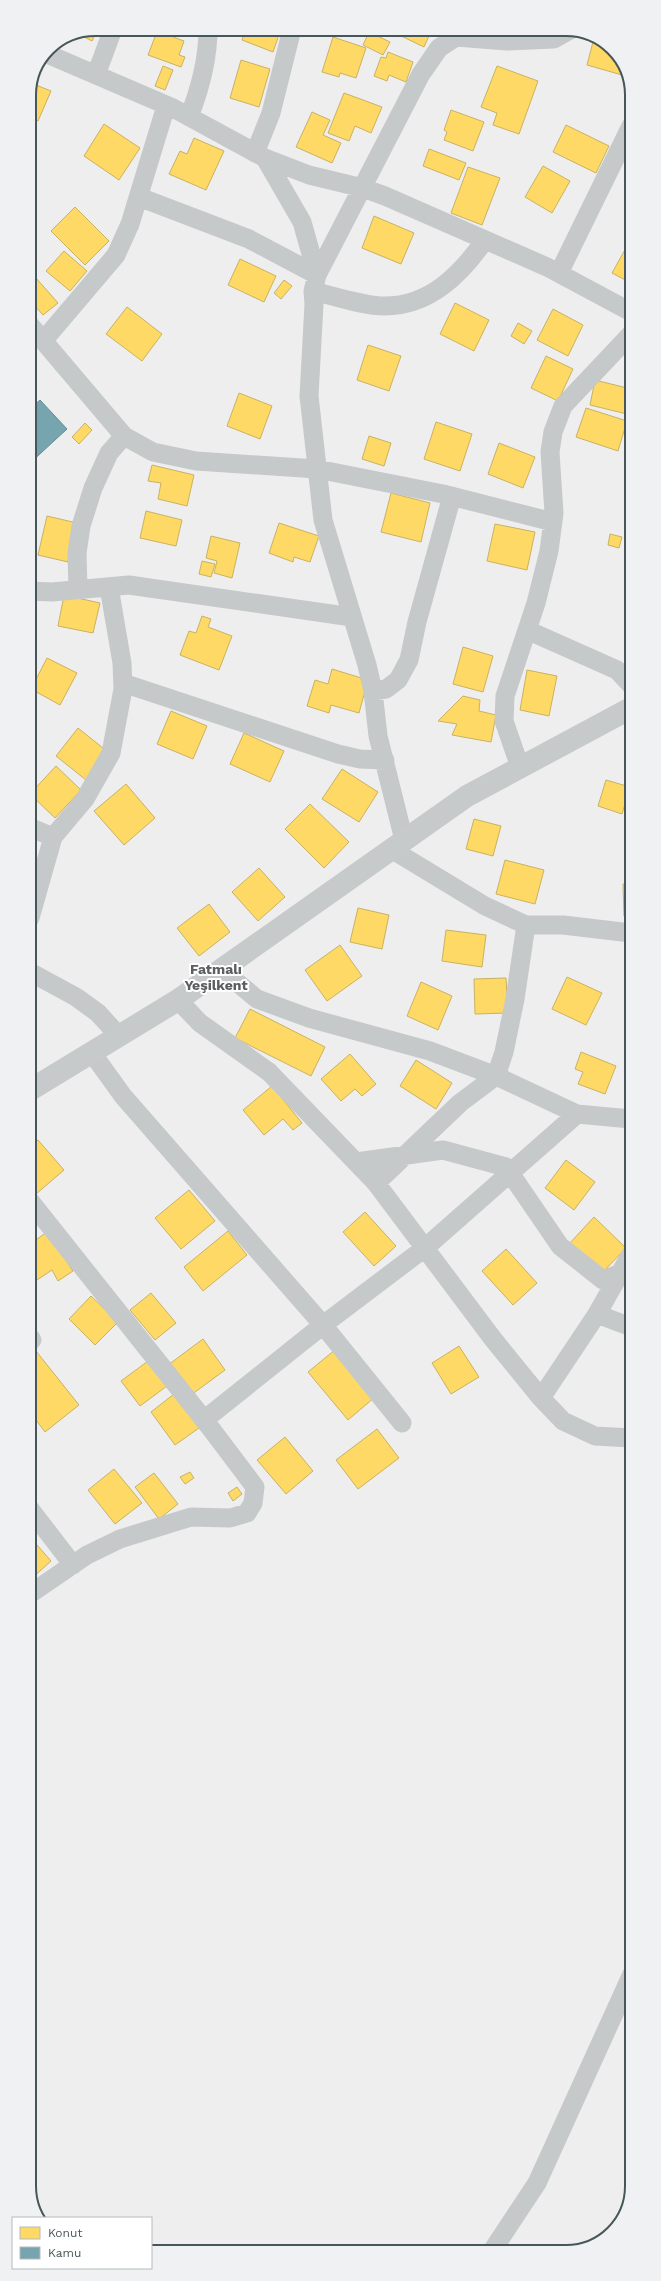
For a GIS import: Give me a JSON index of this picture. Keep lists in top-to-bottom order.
{
  "districts": ["Fatmalı Yeşilkent"],
  "legend": ["Konut", "Kamu"]
}
